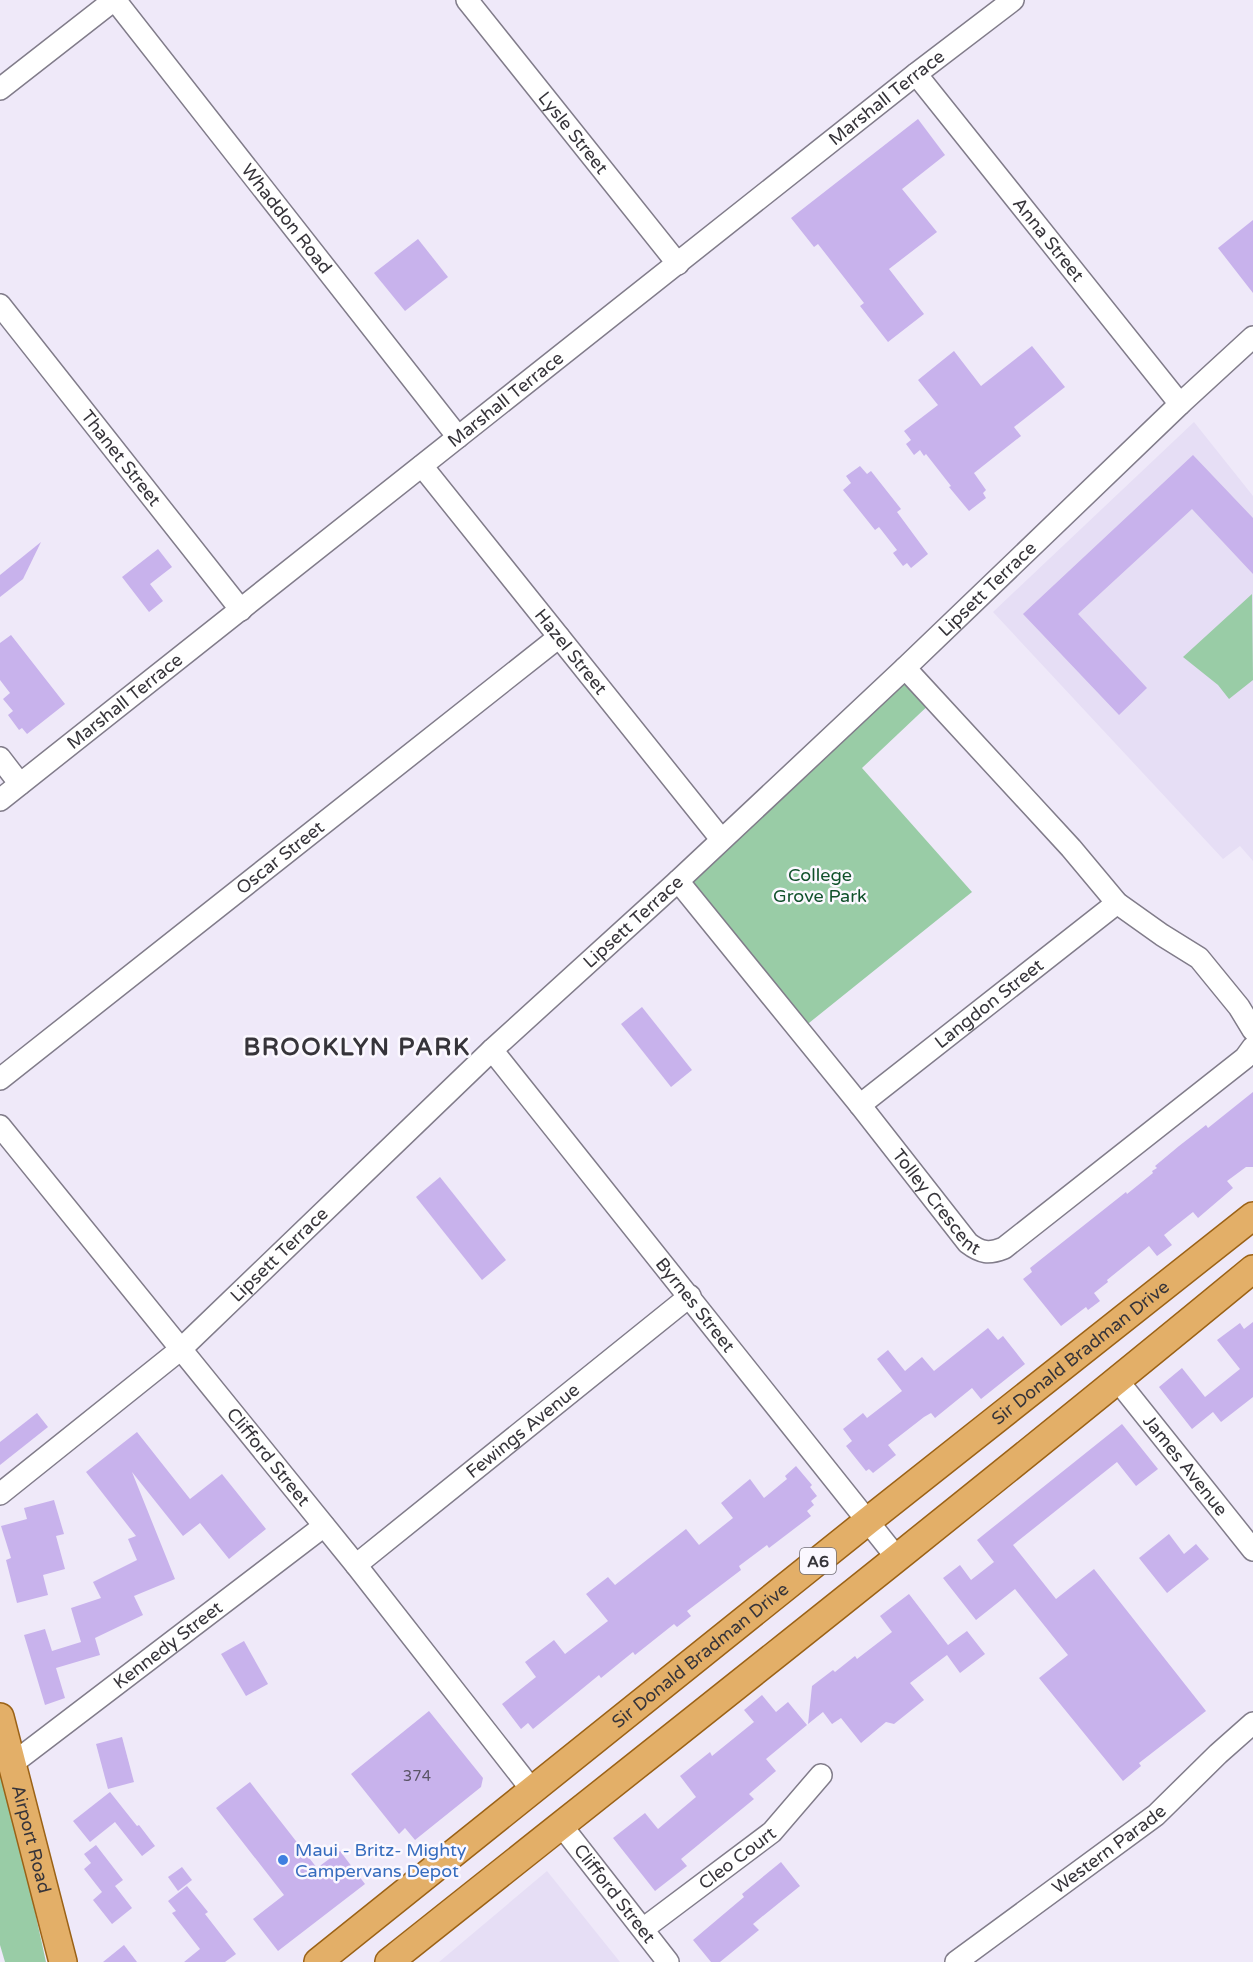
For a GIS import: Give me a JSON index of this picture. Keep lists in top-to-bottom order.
{
  "streets": {
    "main road": ["Sir Donald Bradman Drive", "A6", "Airport Road"],
    "street": [
      "Marshall Terrace",
      "Lysle Street",
      "Whaddon Road",
      "Anna Street",
      "Thanet Street",
      "Lipsett Terrace",
      "Hazel Street",
      "Oscar Street",
      "Langdon Street",
      "Tolley Crescent",
      "Byrnes Street",
      "Fewings Avenue",
      "Clifford Street",
      "James Avenue",
      "Kennedy Street",
      "Western Parade",
      "Cleo Court"
    ]
  },
  "crossings": [
    ["Marshall Terrace", "Lysle Street"],
    ["Marshall Terrace", "Whaddon Road"],
    ["Marshall Terrace", "Anna Street"],
    ["Marshall Terrace", "Thanet Street"],
    ["Marshall Terrace", "Hazel Street"],
    ["Anna Street", "Lipsett Terrace"],
    ["Lipsett Terrace", "Hazel Street"],
    ["Lipsett Terrace", "Tolley Crescent"],
    ["Lipsett Terrace", "Byrnes Street"],
    ["Lipsett Terrace", "Clifford Street"],
    ["Hazel Street", "Oscar Street"],
    ["Langdon Street", "Tolley Crescent"],
    ["Byrnes Street", "Sir Donald Bradman Drive"],
    ["Byrnes Street", "Fewings Avenue"],
    ["Byrnes Street", "A6"],
    ["Sir Donald Bradman Drive", "Clifford Street"],
    ["Fewings Avenue", "Clifford Street"],
    ["Clifford Street", "A6"],
    ["Clifford Street", "Kennedy Street"],
    ["Clifford Street", "Cleo Court"],
    ["James Avenue", "A6"],
    ["Kennedy Street", "Airport Road"]
  ],
  "districts": ["BROOKLYN PARK"],
  "parks": ["College Grove Park"],
  "places": ["Maui - Britz- Mighty Campervans Depot"],
  "house_numbers": ["374"]
}
